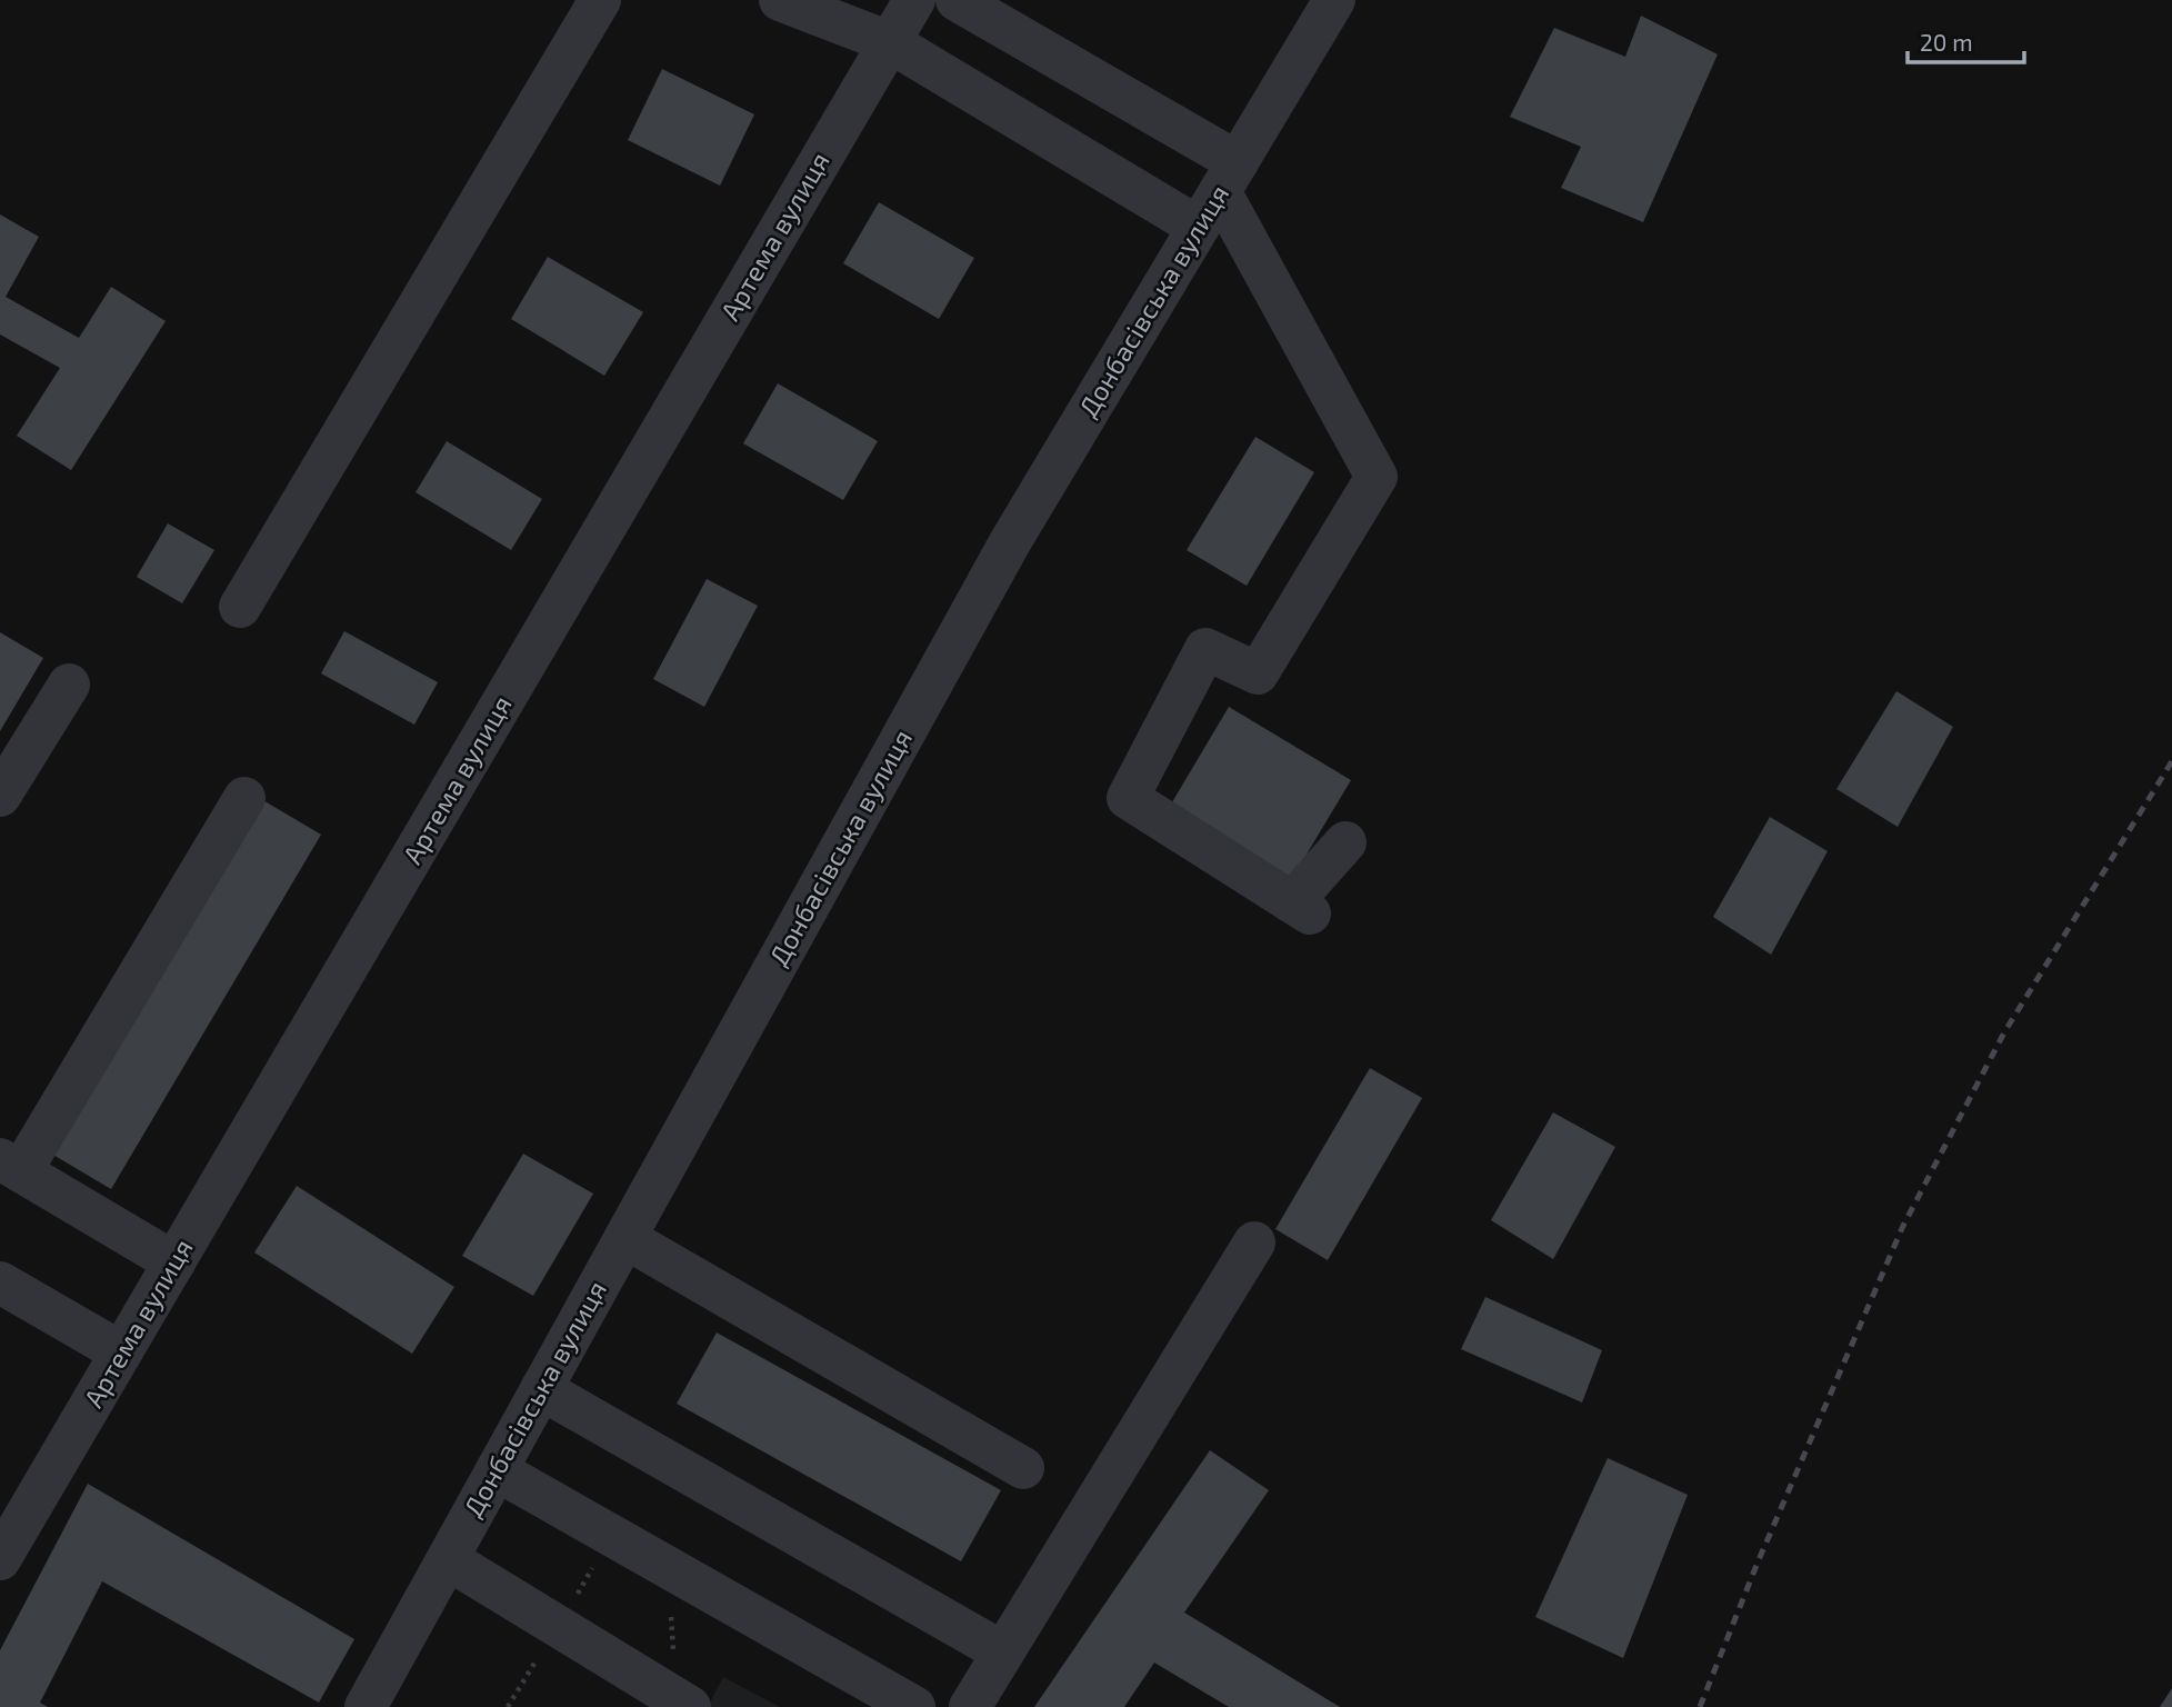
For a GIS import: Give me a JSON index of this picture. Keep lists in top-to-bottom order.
{
  "streets": {
    "street": ["Артема вулиця", "Донбасівська вулиця"]
  },
  "scale_bar": "20 m"
}
